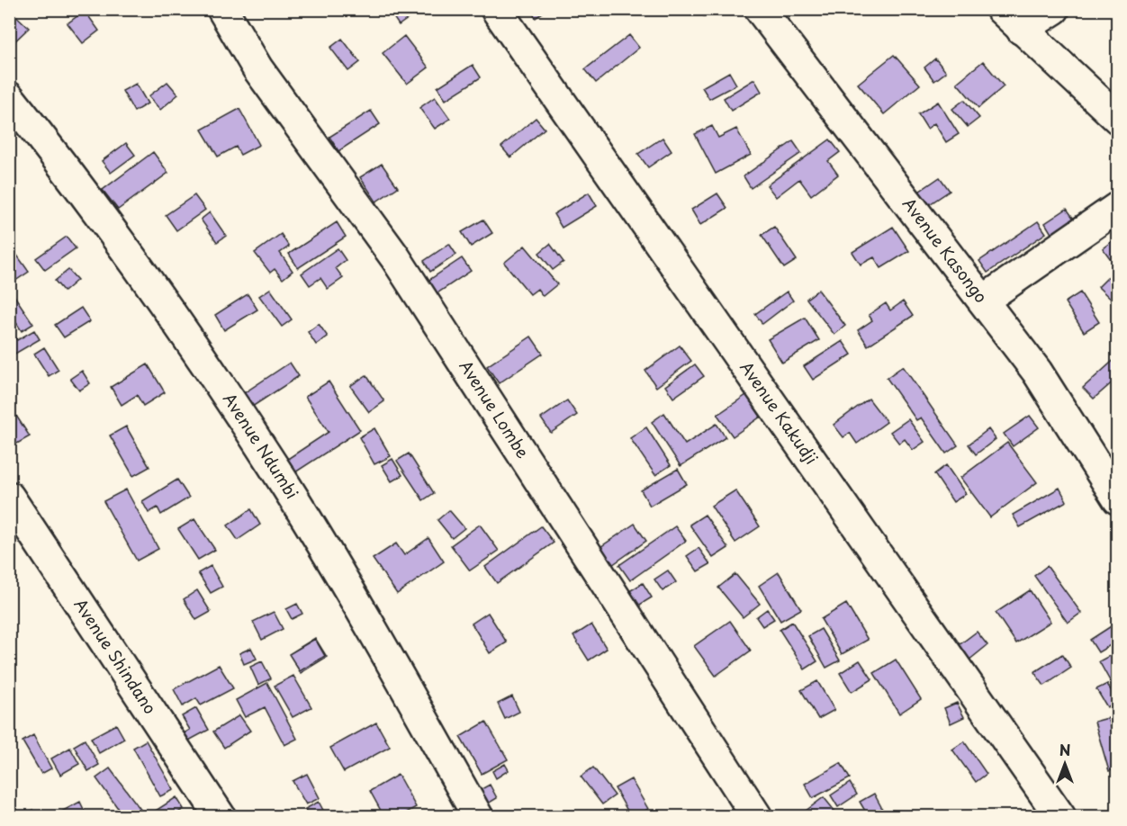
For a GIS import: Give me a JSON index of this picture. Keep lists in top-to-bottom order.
{
  "streets": {
    "street": [
      "Avenue Kasongo",
      "Avenue Lombe",
      "Avenue Kakudji",
      "Avenue Ndumbi",
      "Avenue Shindano"
    ]
  },
  "north": "top"
}
